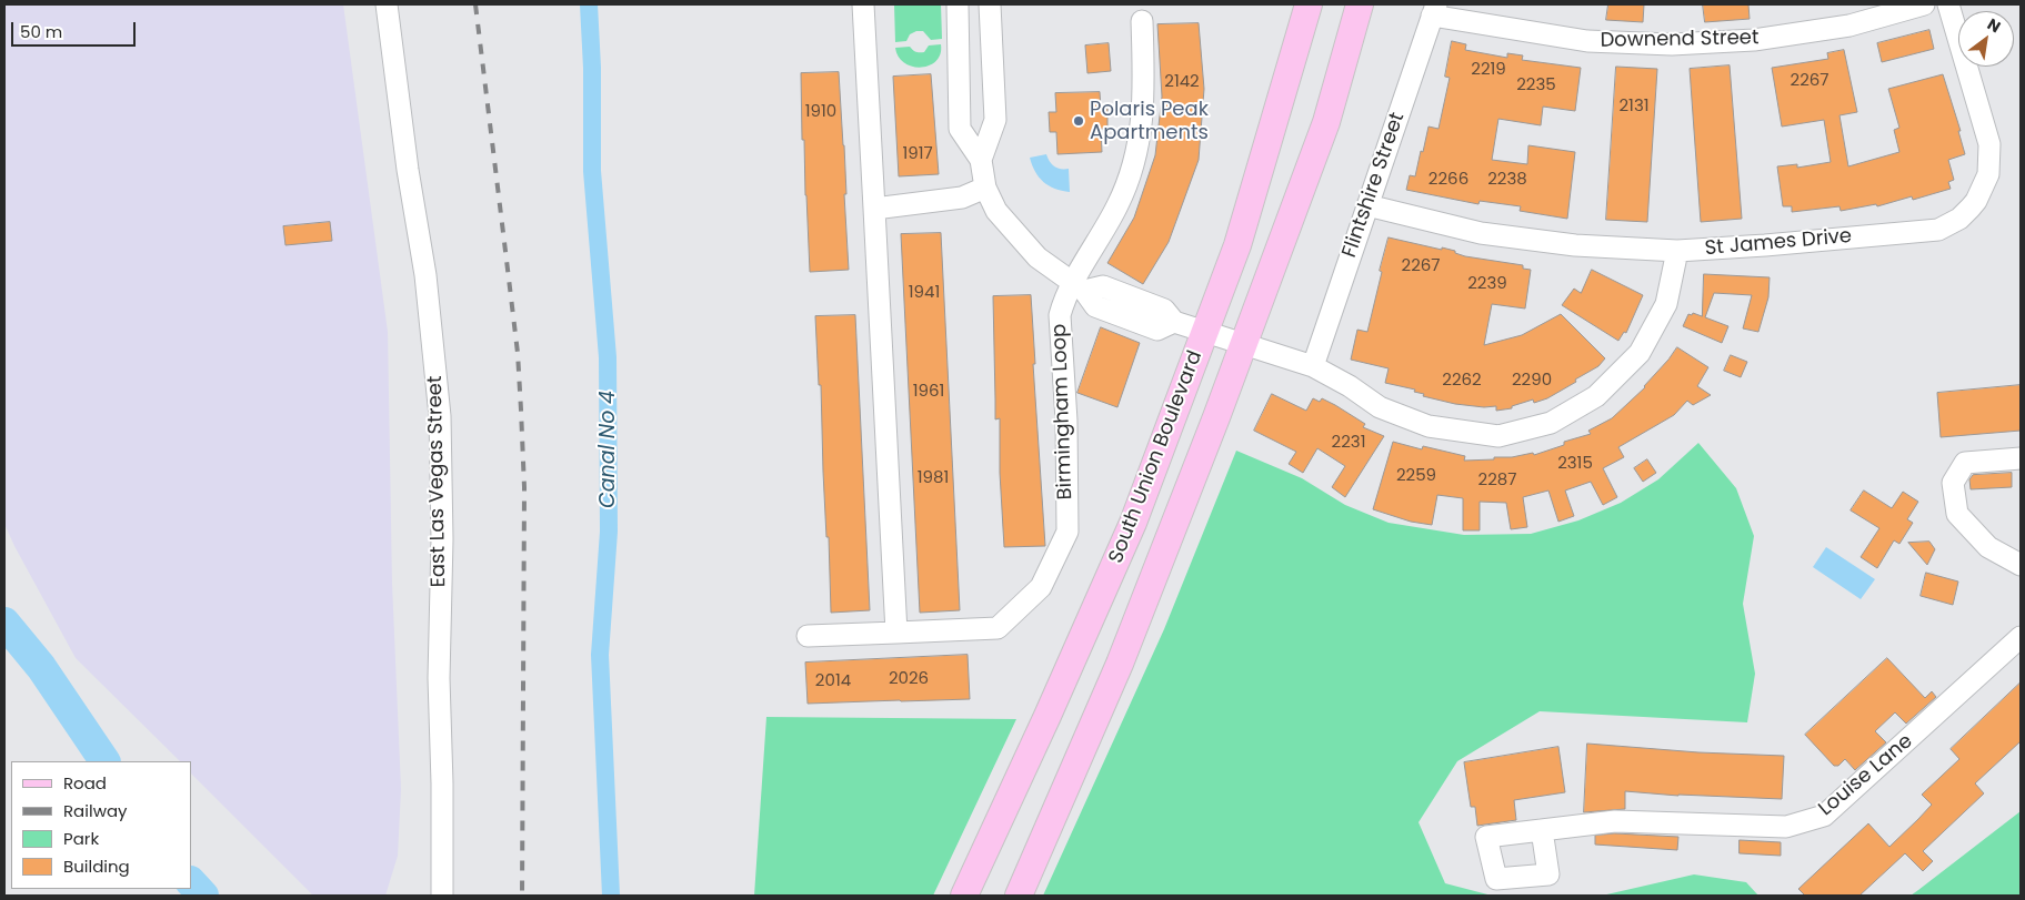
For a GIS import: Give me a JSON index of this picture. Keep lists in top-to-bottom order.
{
  "streets": {
    "main road": ["South Union Boulevard"],
    "street": [
      "Downend Street",
      "Flintshire Street",
      "St James Drive",
      "Birmingham Loop",
      "East Las Vegas Street",
      "Louise Lane"
    ]
  },
  "crossings": [
    ["Downend Street", "Flintshire Street"],
    ["Flintshire Street", "St James Drive"]
  ],
  "water": ["Canal No 4"],
  "places": ["Polaris Peak Apartments"],
  "house_numbers": [
    "2219",
    "2267",
    "2142",
    "2235",
    "2131",
    "1910",
    "1917",
    "2266",
    "2238",
    "2267",
    "2239",
    "1941",
    "2262",
    "2290",
    "1961",
    "2231",
    "2315",
    "2259",
    "1981",
    "2287",
    "2026",
    "2014"
  ],
  "legend": [
    "Road",
    "Railway",
    "Park",
    "Building"
  ],
  "scale_bar": "50 m",
  "north": "top right"
}
